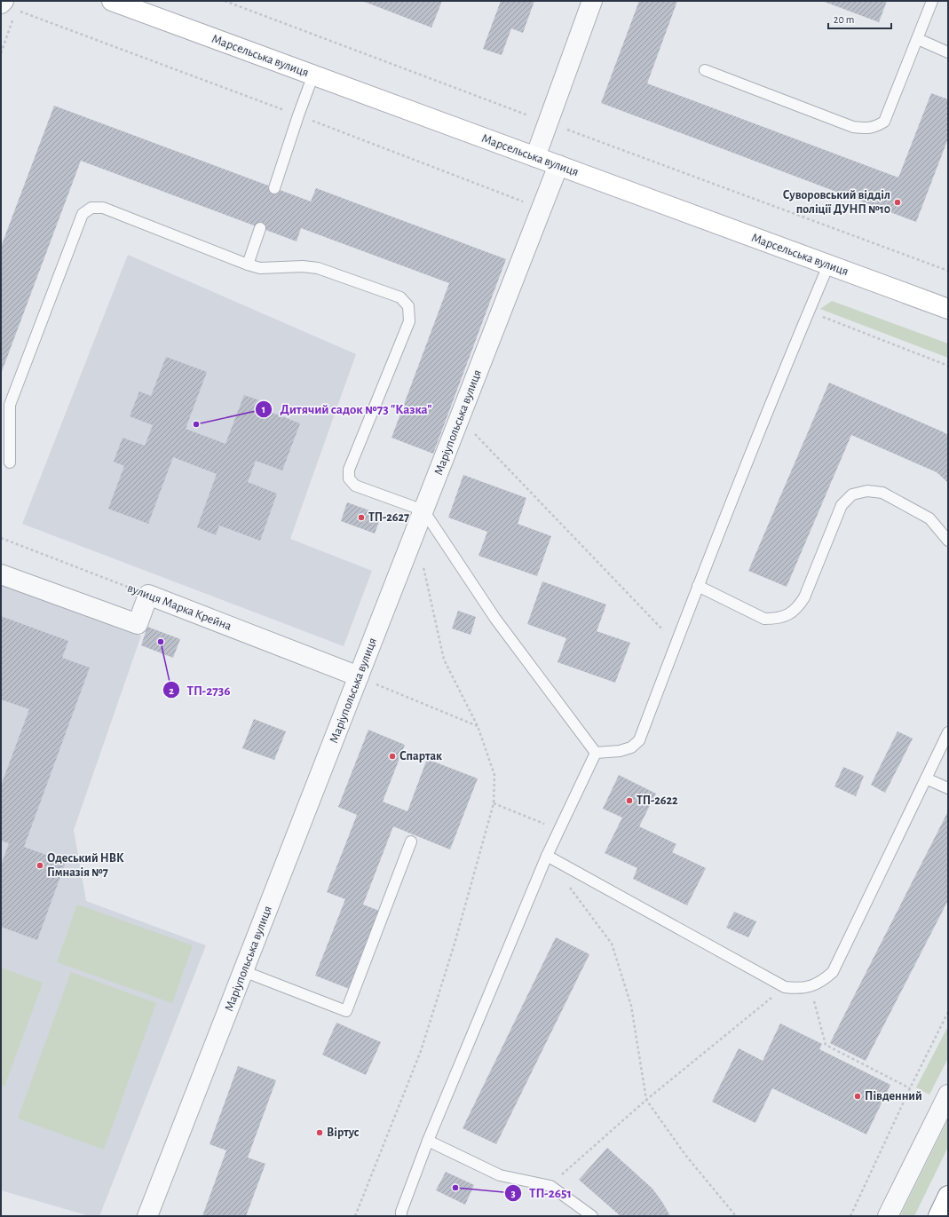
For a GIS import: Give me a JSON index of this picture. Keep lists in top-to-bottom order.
{
  "streets": {
    "main road": ["Марсельська вулиця"],
    "street": ["Маріупольська вулиця", "вулиця Марка Крейна"]
  },
  "crossings": [
    ["Марсельська вулиця", "Маріупольська вулиця"],
    ["Маріупольська вулиця", "вулиця Марка Крейна"]
  ],
  "places": [
    "Суворовський відділ поліції ДУНП №10",
    "Дитячий садок №73 \"Казка\"",
    "ТП-2627",
    "ТП-2736",
    "Спартак",
    "ТП-2622",
    "Одеський НВК Гімназія №7",
    "Пiвденний",
    "Вiртус",
    "ТП-2651"
  ],
  "scale_bar": "20 m"
}
